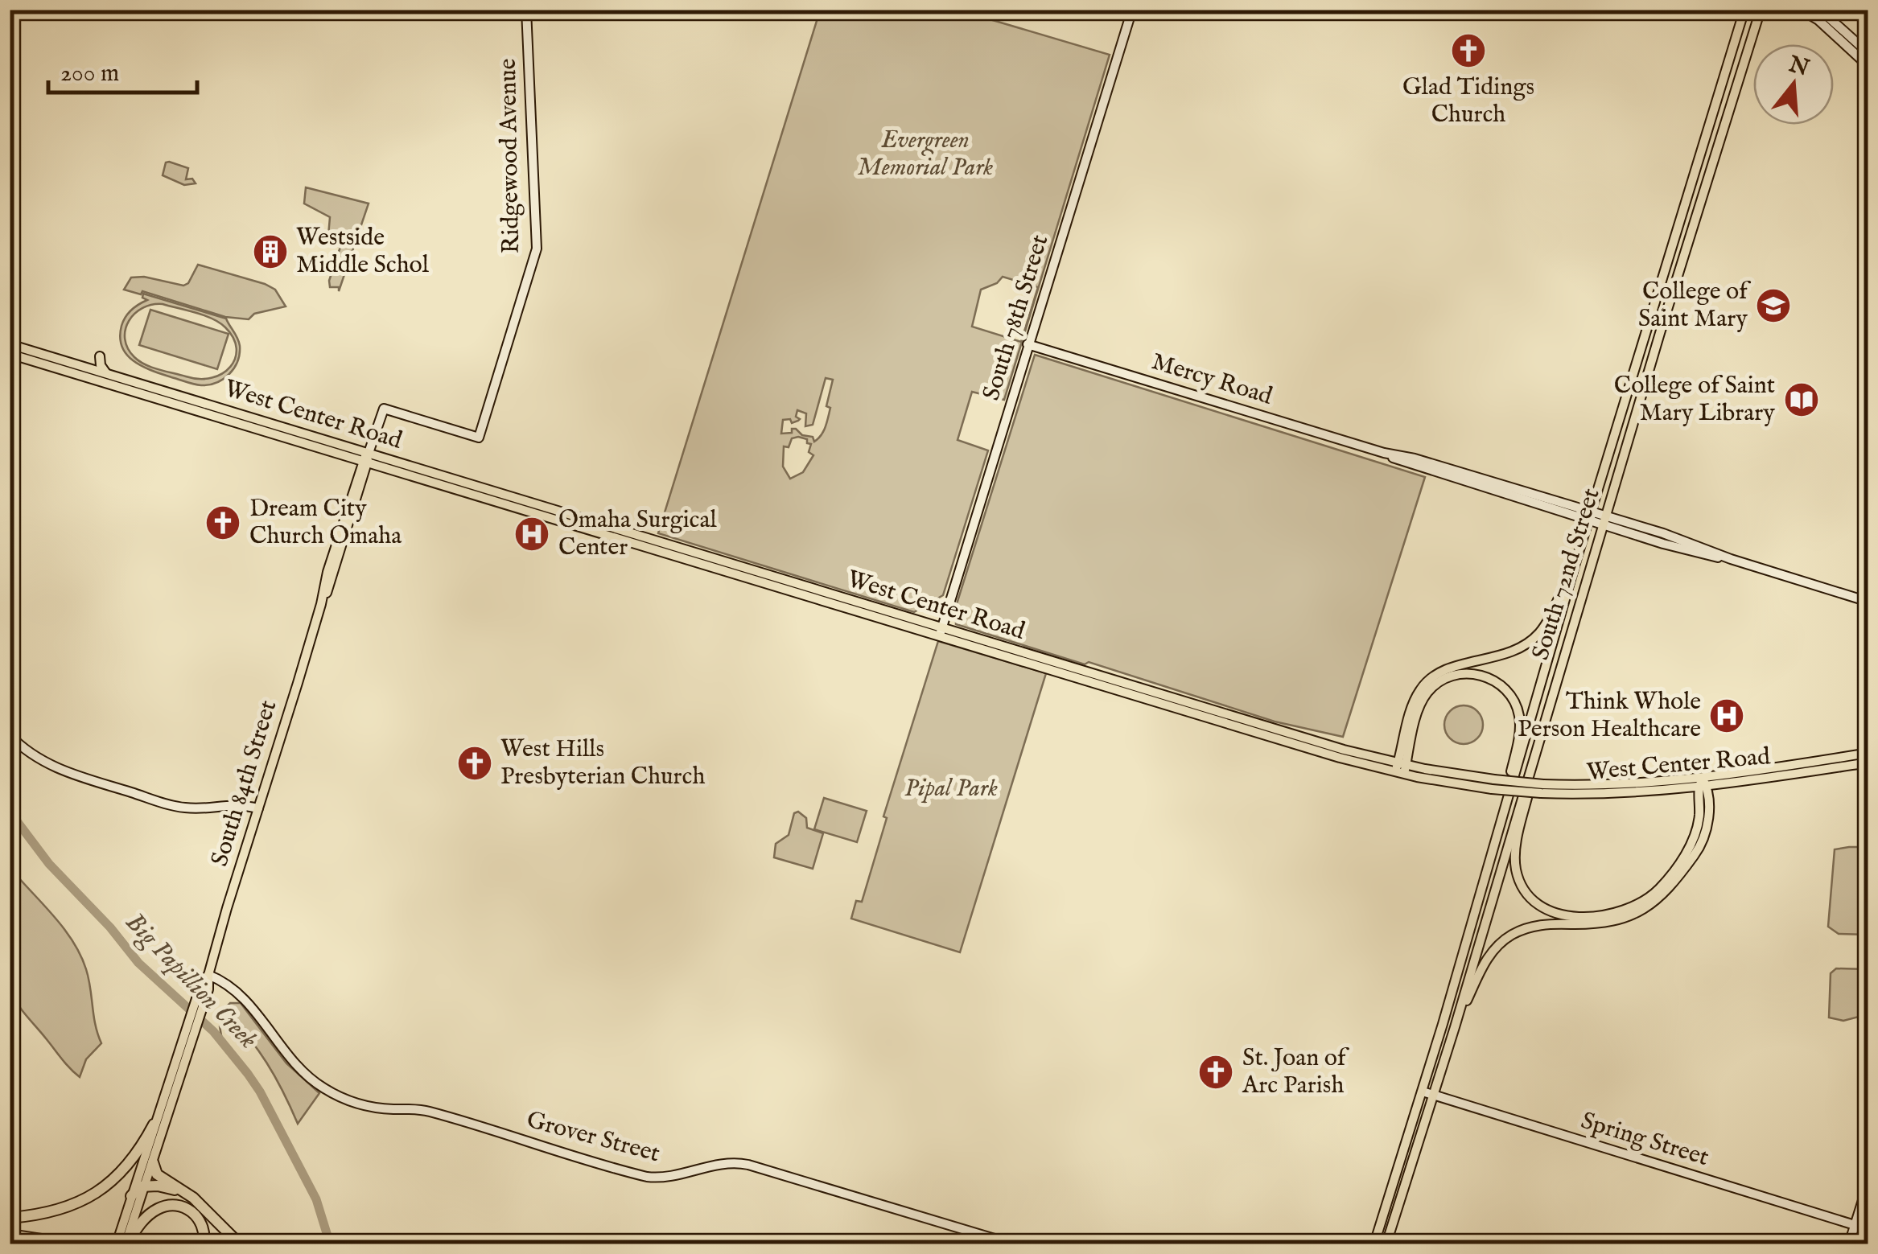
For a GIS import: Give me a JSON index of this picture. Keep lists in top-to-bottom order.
{
  "streets": {
    "main road": [
      "Ridgewood Avenue",
      "South 78th Street",
      "Mercy Road",
      "West Center Road",
      "South 72nd Street",
      "South 84th Street",
      "Grover Street",
      "Spring Street"
    ]
  },
  "crossings": [
    ["Ridgewood Avenue", "South 84th Street"],
    ["South 78th Street", "Mercy Road"],
    ["South 78th Street", "West Center Road"],
    ["Mercy Road", "South 72nd Street"],
    ["West Center Road", "South 84th Street"],
    ["South 72nd Street", "Spring Street"],
    ["South 84th Street", "Grover Street"]
  ],
  "water": ["Big Papillion Creek"],
  "parks": ["Evergreen Memorial Park", "Pipal Park"],
  "places": {
    "church": [
      "Glad Tidings Church",
      "Dream City Church Omaha",
      "West Hills Presbyterian Church",
      "St. Joan of Arc Parish"
    ],
    "building": ["Westside Middle Schol"],
    "school or university": ["College of Saint Mary"],
    "library": ["College of Saint Mary Library"],
    "hospital": ["Omaha Surgical Center", "Think Whole Person Healthcare"]
  },
  "scale_bar": "200 m",
  "north": "top"
}
